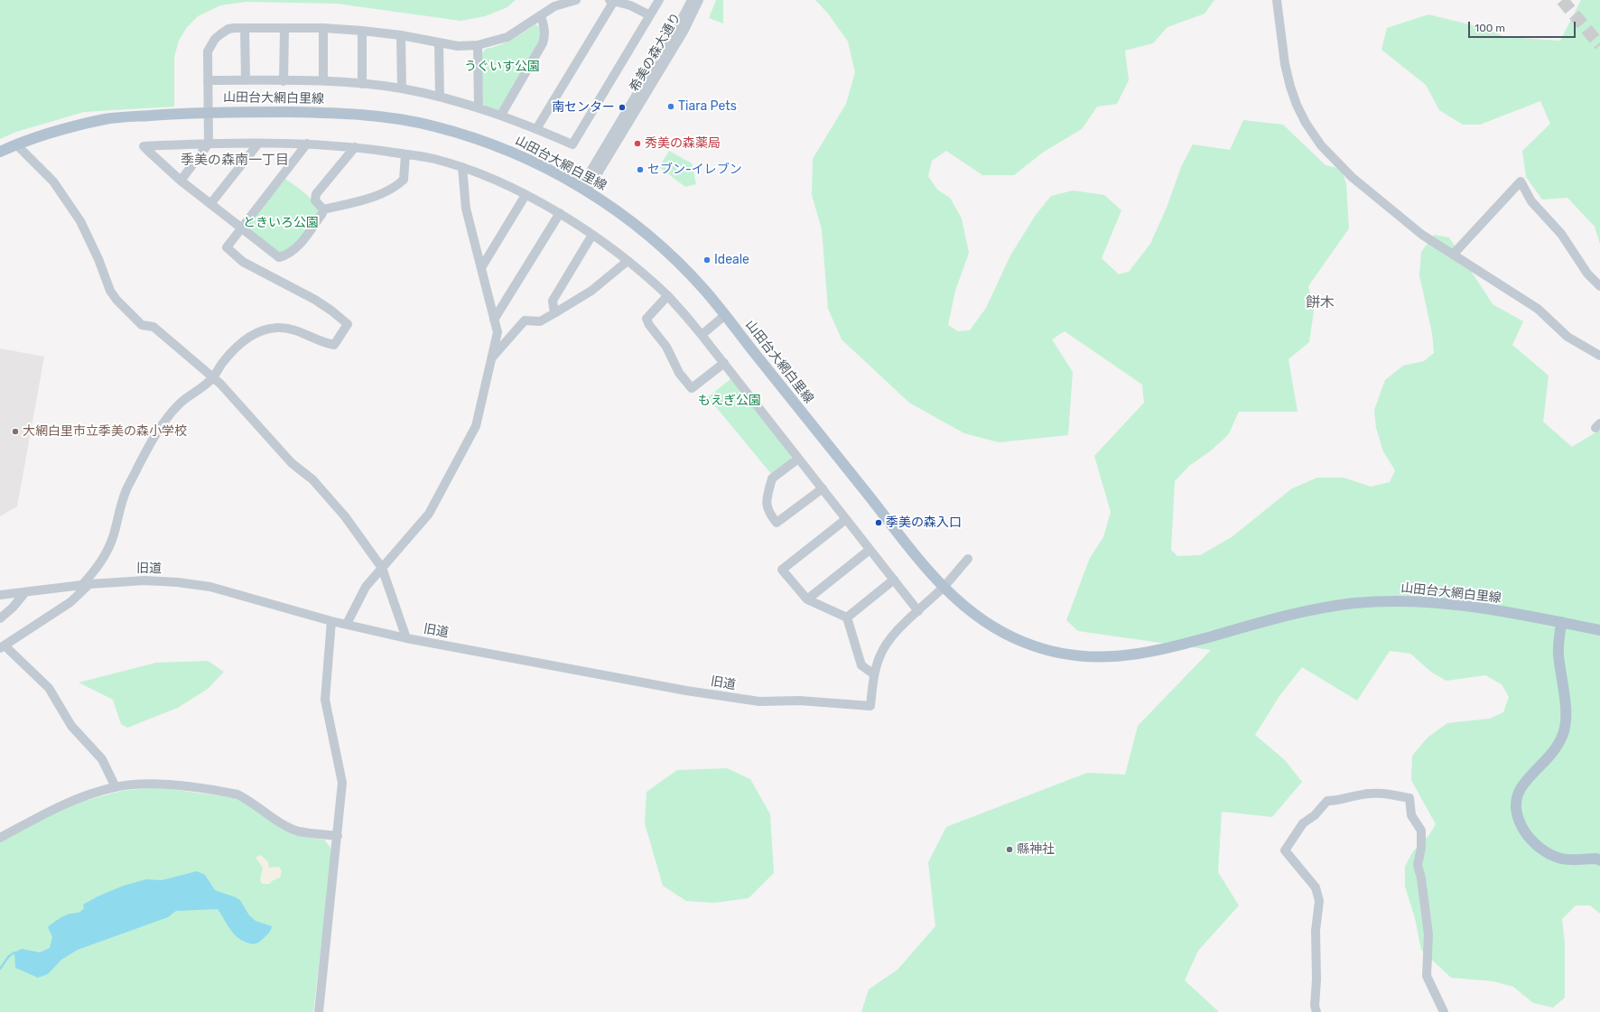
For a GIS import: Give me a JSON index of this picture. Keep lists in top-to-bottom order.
{
  "streets": {
    "main road": ["山田台大網白里線"],
    "street": ["希美の森大通り", "旧道"]
  },
  "crossings": [
    ["希美の森大通り", "山田台大網白里線"]
  ],
  "districts": ["季美の森南一丁目", "餅木"],
  "parks": ["うぐいす公園", "ときいろ公園", "もえぎ公園"],
  "places": [
    "Tiara Pets",
    "南センター",
    "秀美の森薬局",
    "セブン-イレブン",
    "Ideale",
    "大網白里市立季美の森小学校",
    "季美の森入口",
    "縣神社"
  ],
  "scale_bar": "100 m"
}
